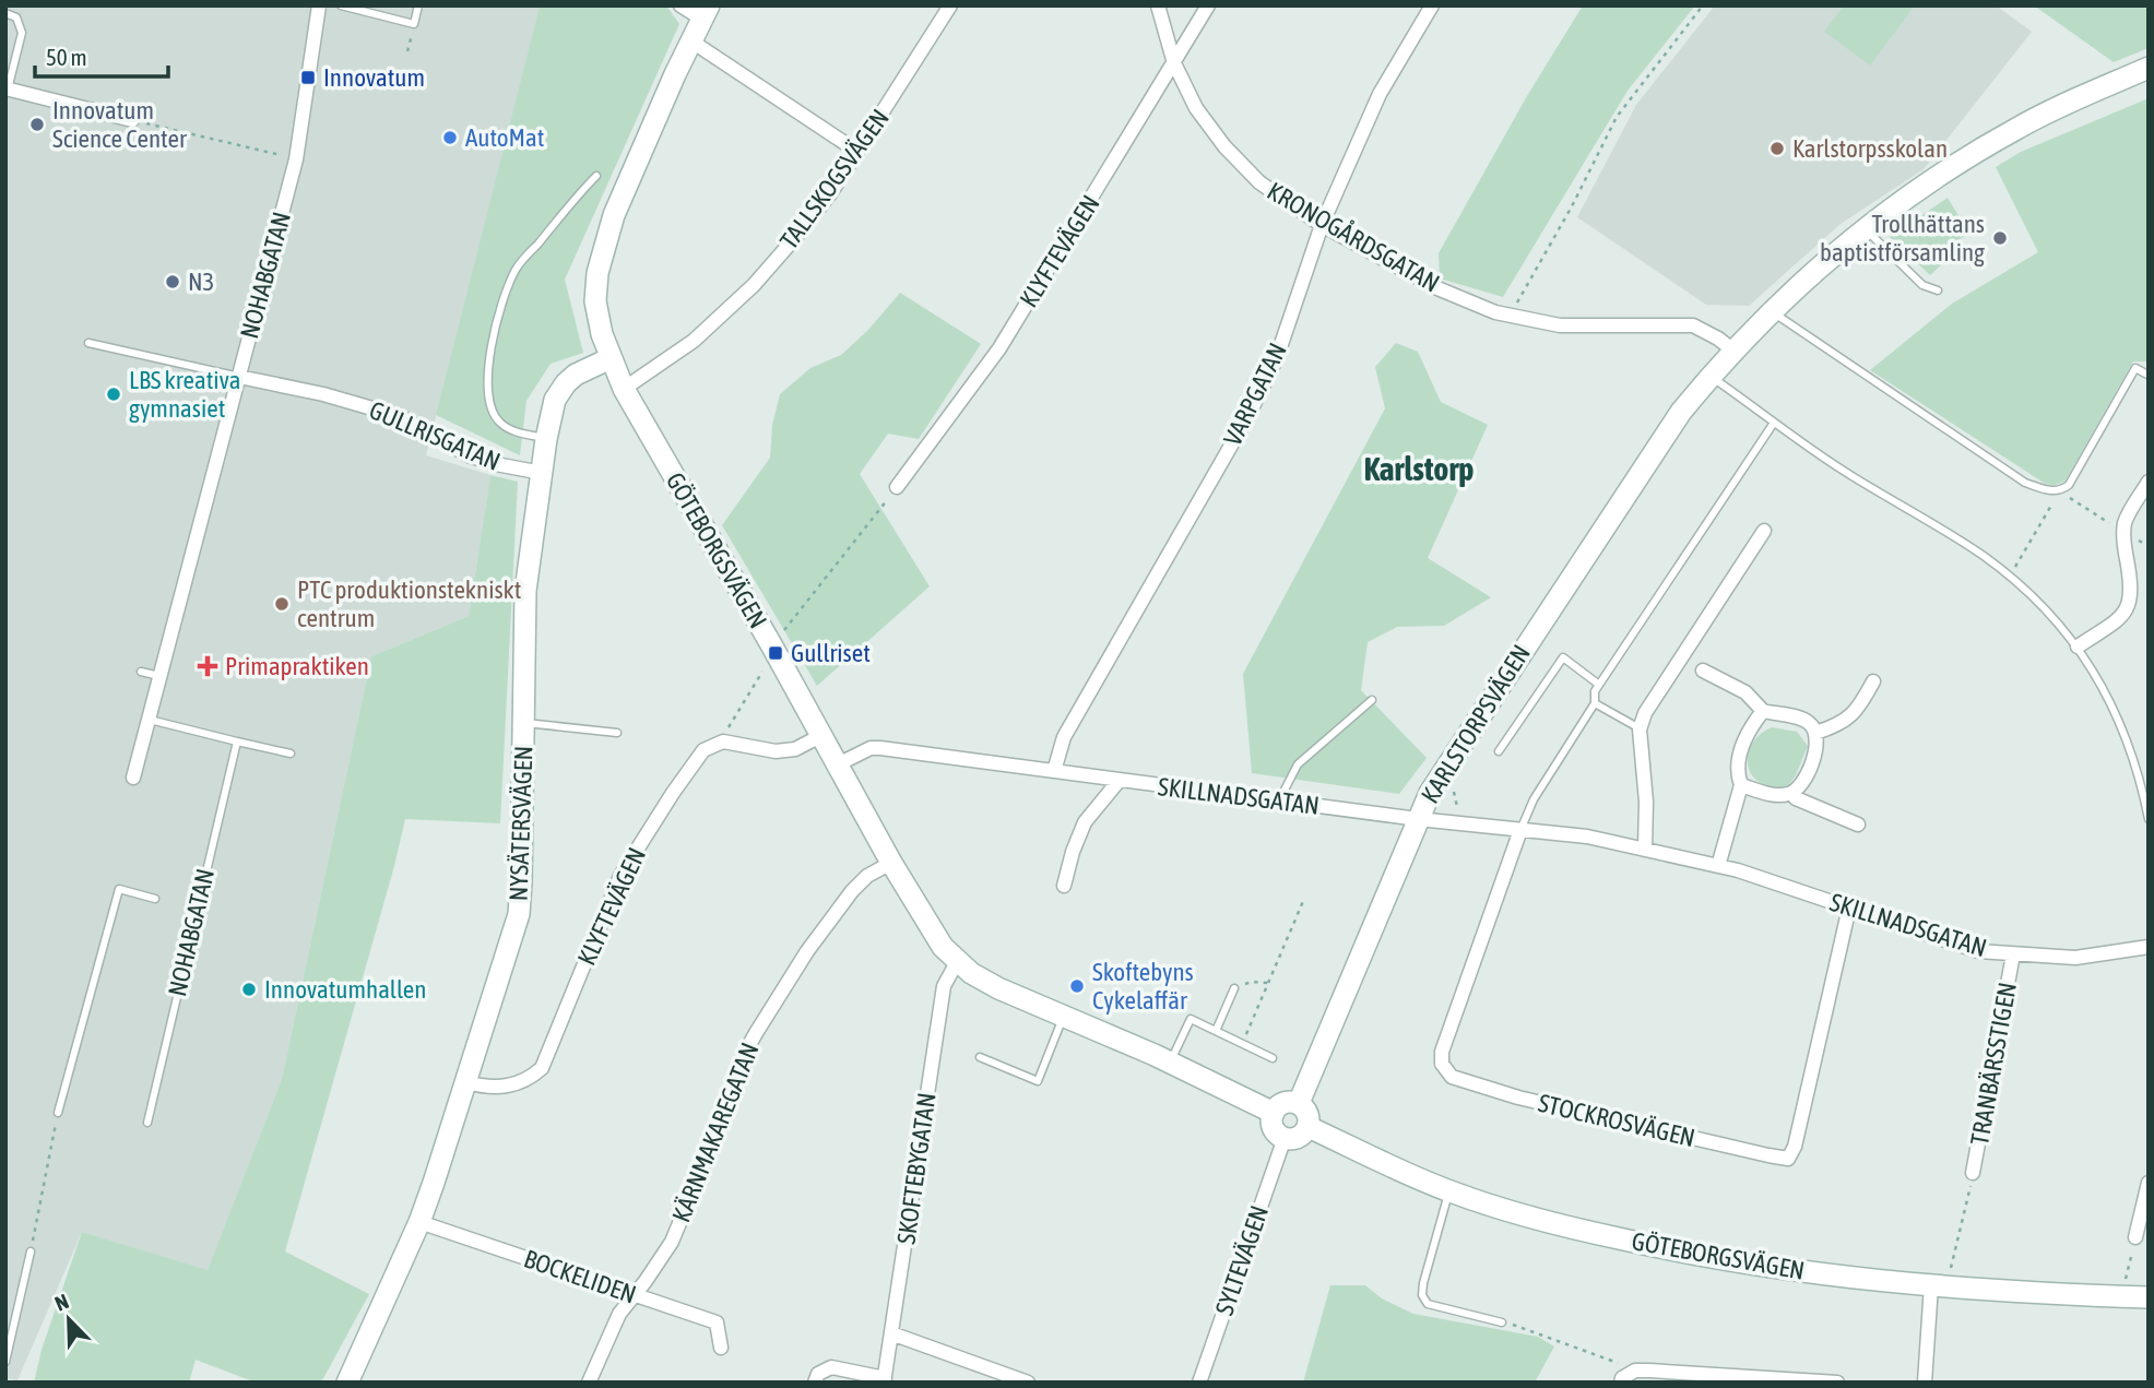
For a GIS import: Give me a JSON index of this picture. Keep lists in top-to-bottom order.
{
  "streets": {
    "street": [
      "TALLSKOGSVÄGEN",
      "KRONOGÅRDSGATAN",
      "KLYFTEVÄGEN",
      "NOHABGATAN",
      "VARPGATAN",
      "GULLRISGATAN",
      "GÖTEBORGSVÄGEN",
      "KARLSTORPSVÄGEN",
      "SKILLNADSGATAN",
      "NYSÄTERSVÄGEN",
      "TRANBÄRSSTIGEN",
      "STOCKROSVÄGEN",
      "KÄRNMAKAREGATAN",
      "SKOFTEBYGATAN",
      "SYLTEVÄGEN",
      "BOCKELIDEN"
    ]
  },
  "crossings": [
    ["TALLSKOGSVÄGEN", "GÖTEBORGSVÄGEN"],
    ["KRONOGÅRDSGATAN", "KLYFTEVÄGEN"],
    ["KRONOGÅRDSGATAN", "VARPGATAN"],
    ["KRONOGÅRDSGATAN", "KARLSTORPSVÄGEN"],
    ["KLYFTEVÄGEN", "NYSÄTERSVÄGEN"],
    ["NOHABGATAN", "GULLRISGATAN"],
    ["VARPGATAN", "SKILLNADSGATAN"],
    ["GULLRISGATAN", "NYSÄTERSVÄGEN"],
    ["GÖTEBORGSVÄGEN", "KARLSTORPSVÄGEN"],
    ["GÖTEBORGSVÄGEN", "SKILLNADSGATAN"],
    ["GÖTEBORGSVÄGEN", "NYSÄTERSVÄGEN"],
    ["GÖTEBORGSVÄGEN", "KÄRNMAKAREGATAN"],
    ["GÖTEBORGSVÄGEN", "SKOFTEBYGATAN"],
    ["GÖTEBORGSVÄGEN", "SYLTEVÄGEN"],
    ["KARLSTORPSVÄGEN", "SKILLNADSGATAN"],
    ["KARLSTORPSVÄGEN", "SYLTEVÄGEN"],
    ["SKILLNADSGATAN", "TRANBÄRSSTIGEN"],
    ["SKILLNADSGATAN", "STOCKROSVÄGEN"],
    ["NYSÄTERSVÄGEN", "BOCKELIDEN"],
    ["KÄRNMAKAREGATAN", "BOCKELIDEN"]
  ],
  "districts": ["Karlstorp"],
  "places": {
    "transit": ["Innovatum", "Gullriset"],
    "other": [
      "Innovatum Science Center",
      "AutoMat",
      "Karlstorpsskolan",
      "Trollhättans baptistförsamling",
      "N3",
      "LBS kreativa gymnasiet",
      "PTC produktionstekniskt centrum",
      "Skoftebyns Cykelaffär",
      "Innovatumhallen"
    ],
    "health": ["Primapraktiken"]
  },
  "scale_bar": "50 m",
  "north": "top left"
}
